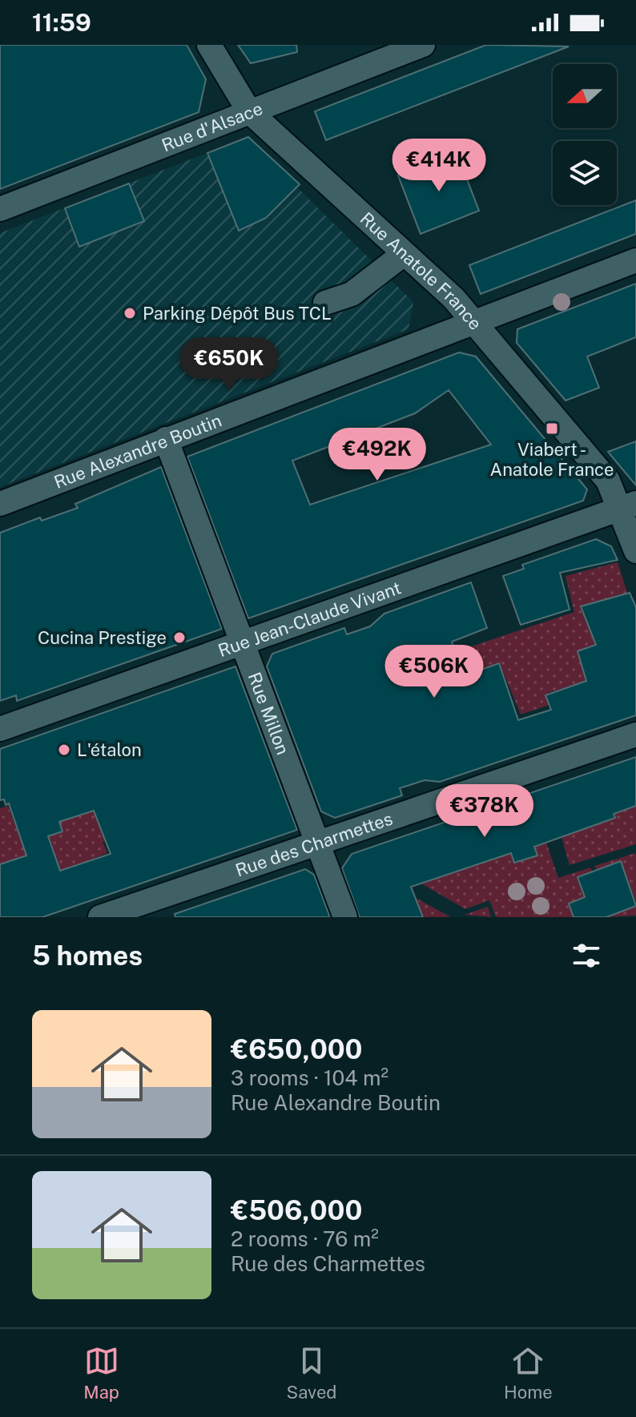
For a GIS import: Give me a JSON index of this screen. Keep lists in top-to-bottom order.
{
  "streets": {
    "street": [
      "Rue d'Alsace",
      "Rue Anatole France",
      "Rue Alexandre Boutin",
      "Rue Jean-Claude Vivant",
      "Rue Millon",
      "Rue des Charmettes"
    ]
  },
  "crossings": [
    ["Rue d'Alsace", "Rue Anatole France"],
    ["Rue Anatole France", "Rue Alexandre Boutin"],
    ["Rue Anatole France", "Rue Jean-Claude Vivant"],
    ["Rue Alexandre Boutin", "Rue Millon"],
    ["Rue Jean-Claude Vivant", "Rue Millon"],
    ["Rue Millon", "Rue des Charmettes"]
  ],
  "places": {
    "other": ["Parking Dépôt Bus TCL", "Cucina Prestige", "L'étalon"],
    "transit": ["Viabert - Anatole France"]
  },
  "north": "left",
  "page": {
    "status": "11:59",
    "price": [
      "€414K",
      "€650K",
      "€492K",
      "€506K",
      "€378K"
    ],
    "heading": "5 homes",
    "list": [
      {
        "name": "€650,000",
        "note": "3 rooms · 104 m² · Rue Alexandre Boutin"
      },
      {
        "name": "€506,000",
        "note": "2 rooms · 76 m² · Rue des Charmettes"
      }
    ],
    "tabs": ["Map", "Saved", "Home"]
  }
}
